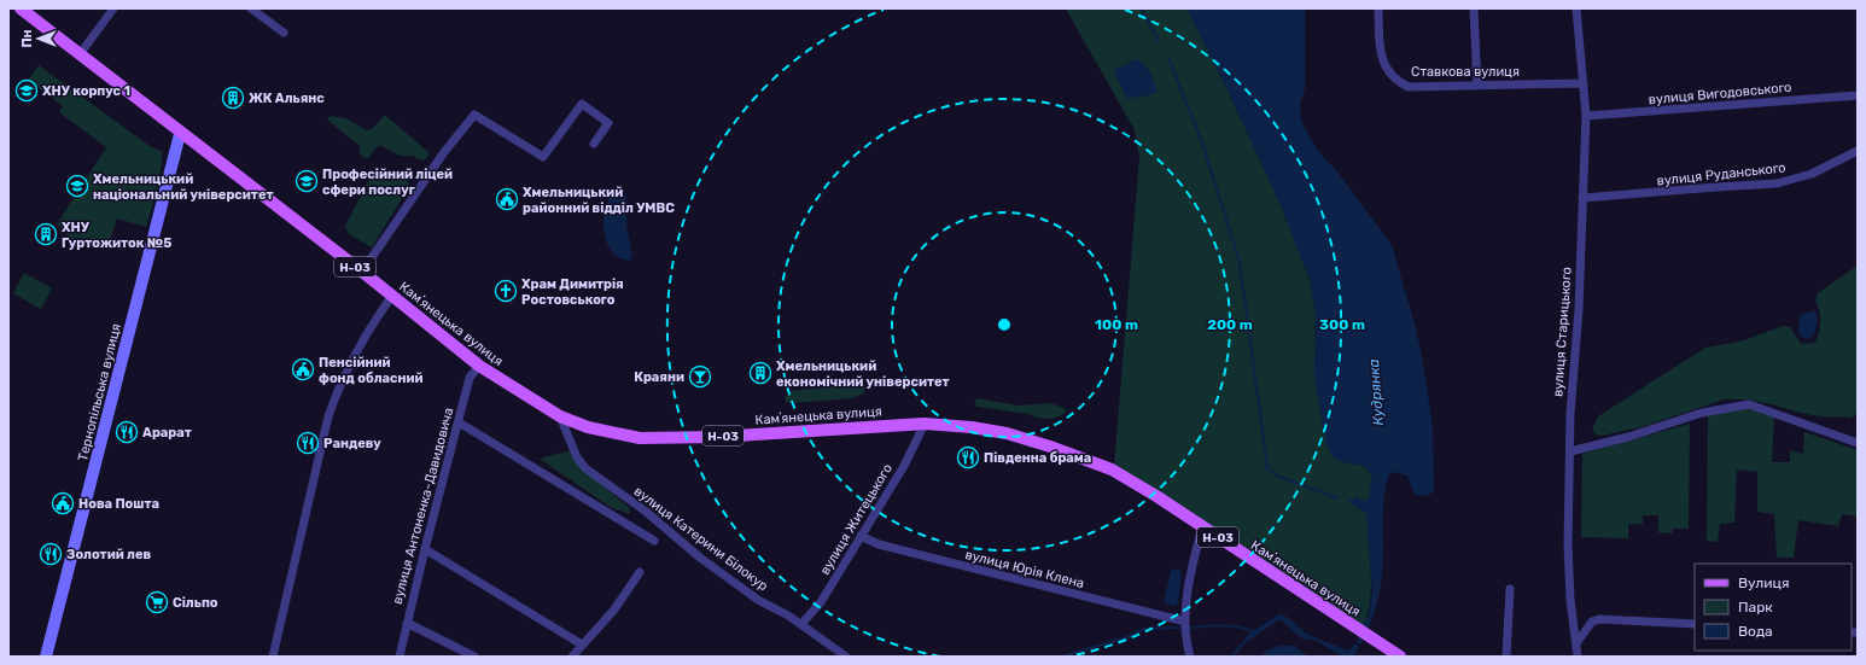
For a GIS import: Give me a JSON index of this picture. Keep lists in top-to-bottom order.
{
  "streets": {
    "main road": ["Н-03", "Камʼянецька вулиця", "Тернопільська вулиця"],
    "street": [
      "Ставкова вулиця",
      "вулиця Вигодовського",
      "вулиця Руданського",
      "вулиця Старицького",
      "вулиця Антоненка-Давидовича",
      "вулиця Житецького",
      "вулиця Катерини Білокур",
      "вулиця Юрія Клена"
    ]
  },
  "crossings": [
    ["Ставкова вулиця", "вулиця Старицького"],
    ["вулиця Вигодовського", "вулиця Старицького"],
    ["вулиця Руданського", "вулиця Старицького"],
    ["Камʼянецька вулиця", "Тернопільська вулиця"],
    ["Камʼянецька вулиця", "вулиця Антоненка-Давидовича"],
    ["Камʼянецька вулиця", "вулиця Житецького"],
    ["Камʼянецька вулиця", "вулиця Катерини Білокур"],
    ["вулиця Житецького", "вулиця Катерини Білокур"],
    ["вулиця Житецького", "вулиця Юрія Клена"]
  ],
  "water": ["Кудрянка"],
  "places": {
    "school or university": ["ХНУ корпус 1", "Професійний ліцей сфери послуг", "Хмельницький національний університет"],
    "building": ["ЖК Альянс", "ХНУ Гуртожиток №5", "Хмельницький економічний університет"],
    "public building": ["Хмельницький районний відділ УМВС", "Пенсійний фонд обласний", "Нова Пошта"],
    "church": ["Храм Димитрія Ростовського"],
    "bar": ["Краяни"],
    "restaurant": [
      "Арарат",
      "Рандеву",
      "Південна брама",
      "Золотий лев"
    ],
    "supermarket": ["Сільпо"]
  },
  "legend": ["Вулиця", "Парк", "Вода"],
  "north": "left",
  "rings": ["100 m", "200 m", "300 m"]
}
